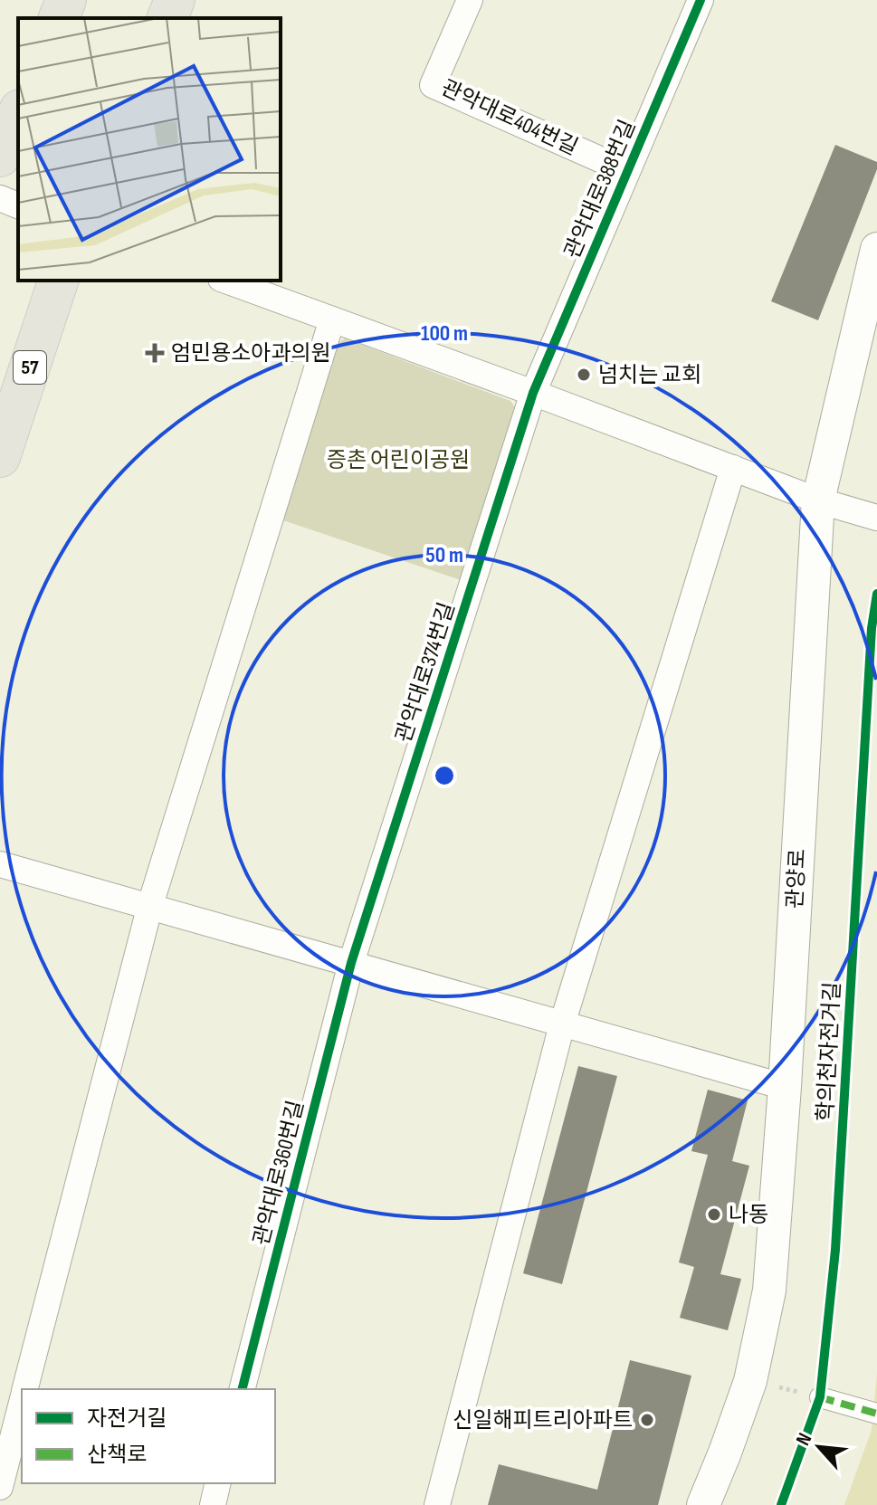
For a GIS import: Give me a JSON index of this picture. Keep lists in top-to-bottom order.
{
  "streets": {
    "main road": ["57"],
    "street": [
      "관악대로404번길",
      "관악대로388번길",
      "관악대로374번길",
      "관양로",
      "관악대로360번길"
    ],
    "cycle path": ["학의천자전거길"]
  },
  "crossings": [
    ["관악대로404번길", "관악대로388번길"],
    ["관악대로388번길", "관악대로374번길"],
    ["관악대로374번길", "관악대로360번길"]
  ],
  "parks": ["증촌 어린이공원"],
  "places": {
    "health": ["엄민용소아과의원"],
    "other": ["넘치는 교회", "나동", "신일해피트리아파트"]
  },
  "legend": ["자전거길", "산책로"],
  "north": "top left",
  "rings": ["100 m", "50 m"]
}
